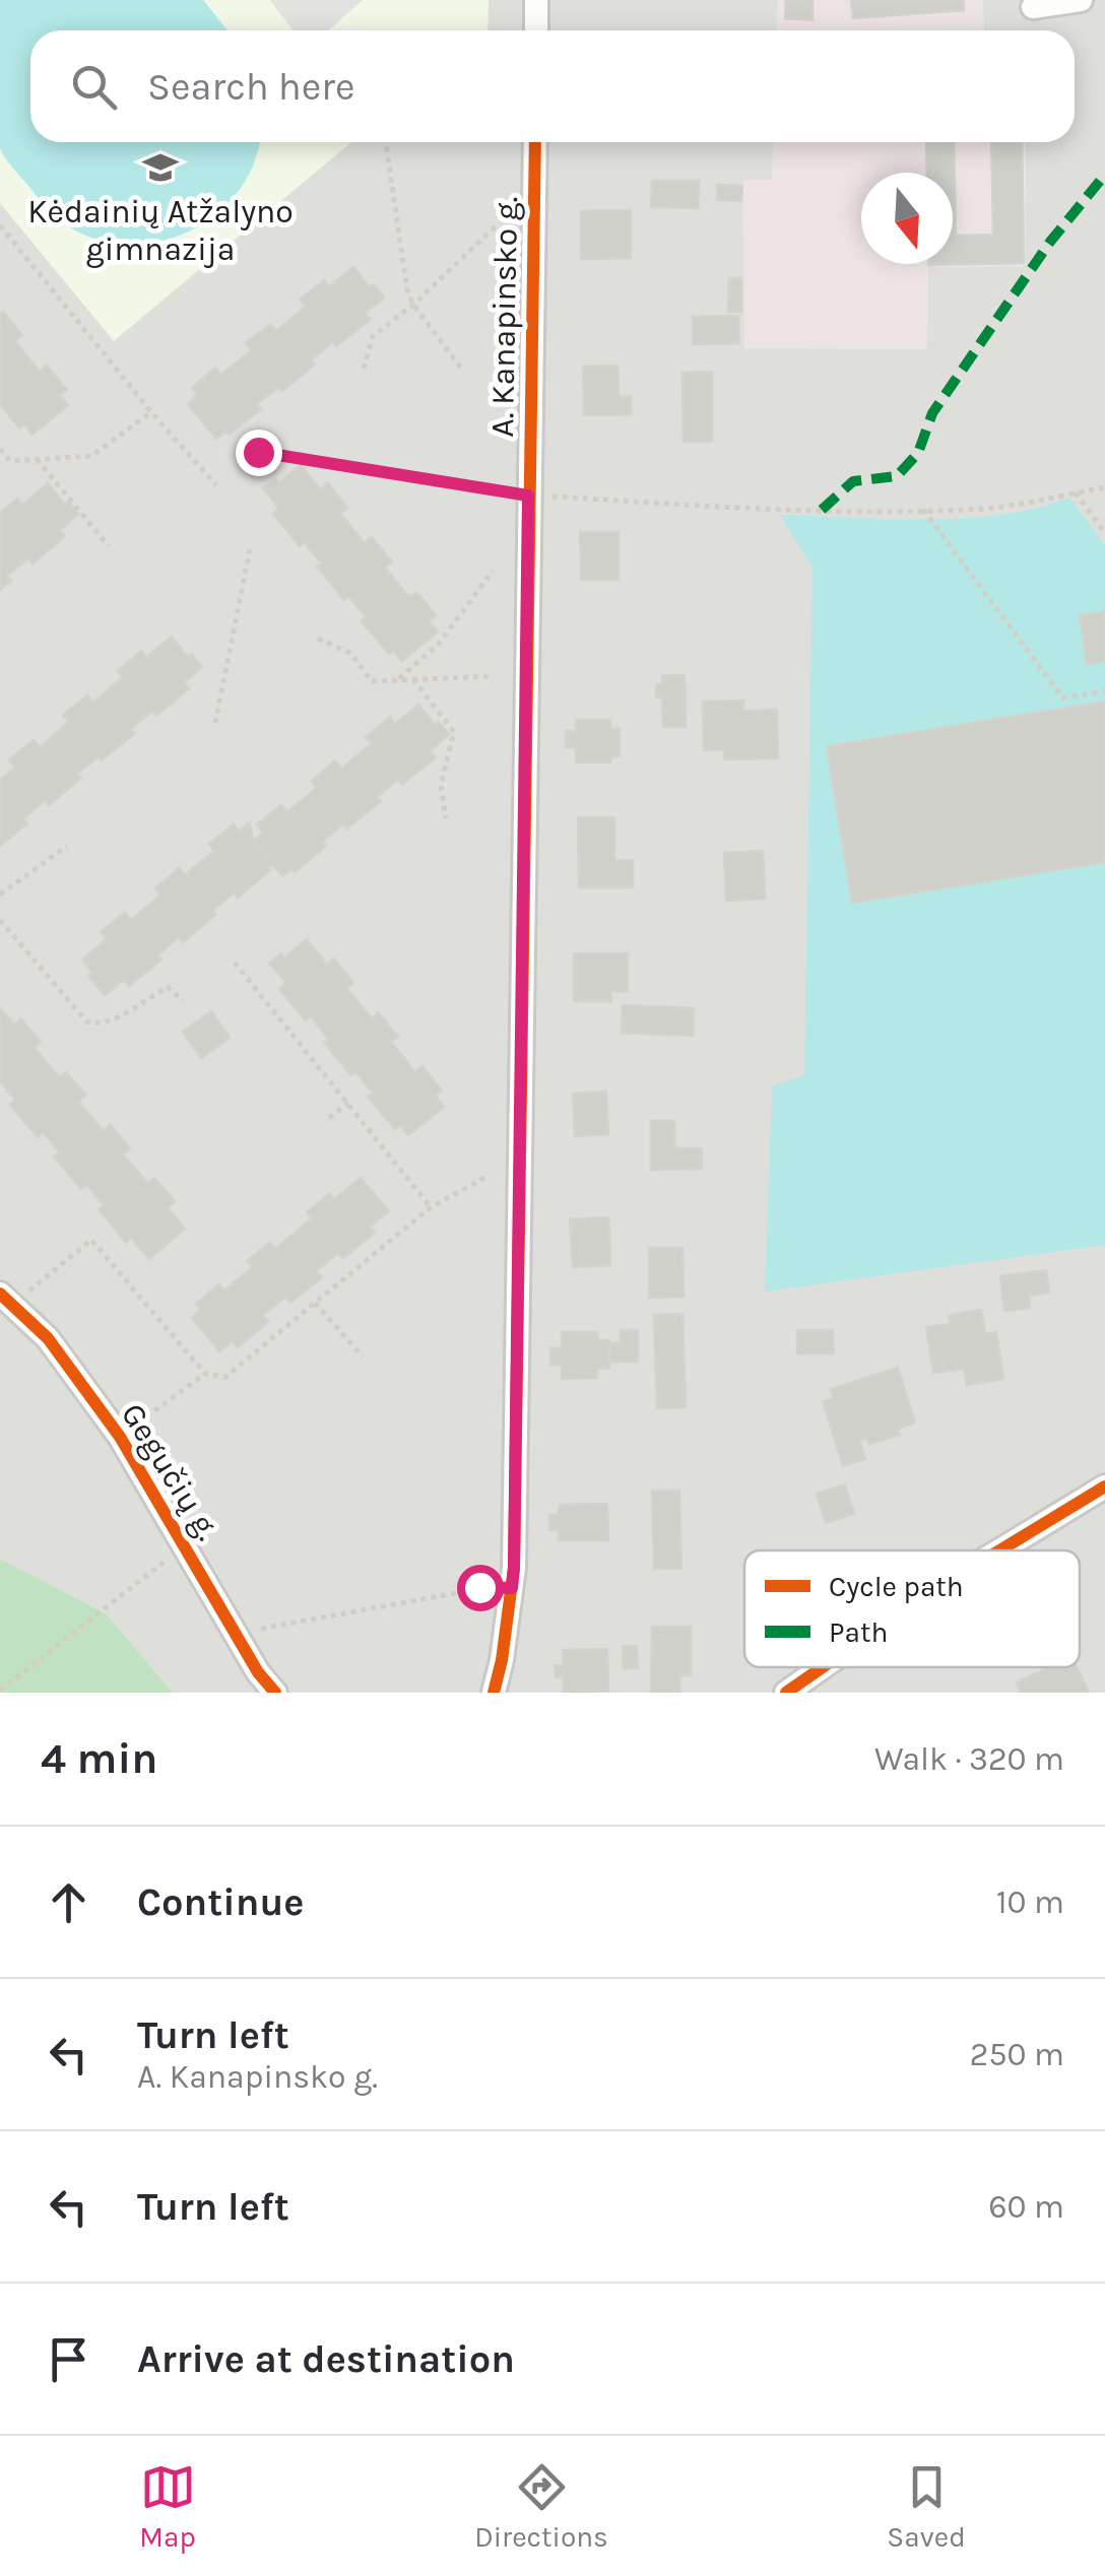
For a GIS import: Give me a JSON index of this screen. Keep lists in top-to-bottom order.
{
  "streets": {
    "street": ["A. Kanapinsko g.", "Gegučių g."]
  },
  "places": {
    "school or university": ["Kėdainių Atžalyno gimnazija"]
  },
  "legend": ["Cycle path", "Path"],
  "north": "bottom",
  "page": {
    "search": "Search here",
    "heading": ["4 min", "Walk · 320 m"],
    "list": [
      ["Continue", "10 m"],
      ["Turn left", "A. Kanapinsko g.", "250 m"],
      ["Turn left", "60 m"],
      "Arrive at destination"
    ],
    "nav": ["Map", "Directions", "Saved"]
  }
}
